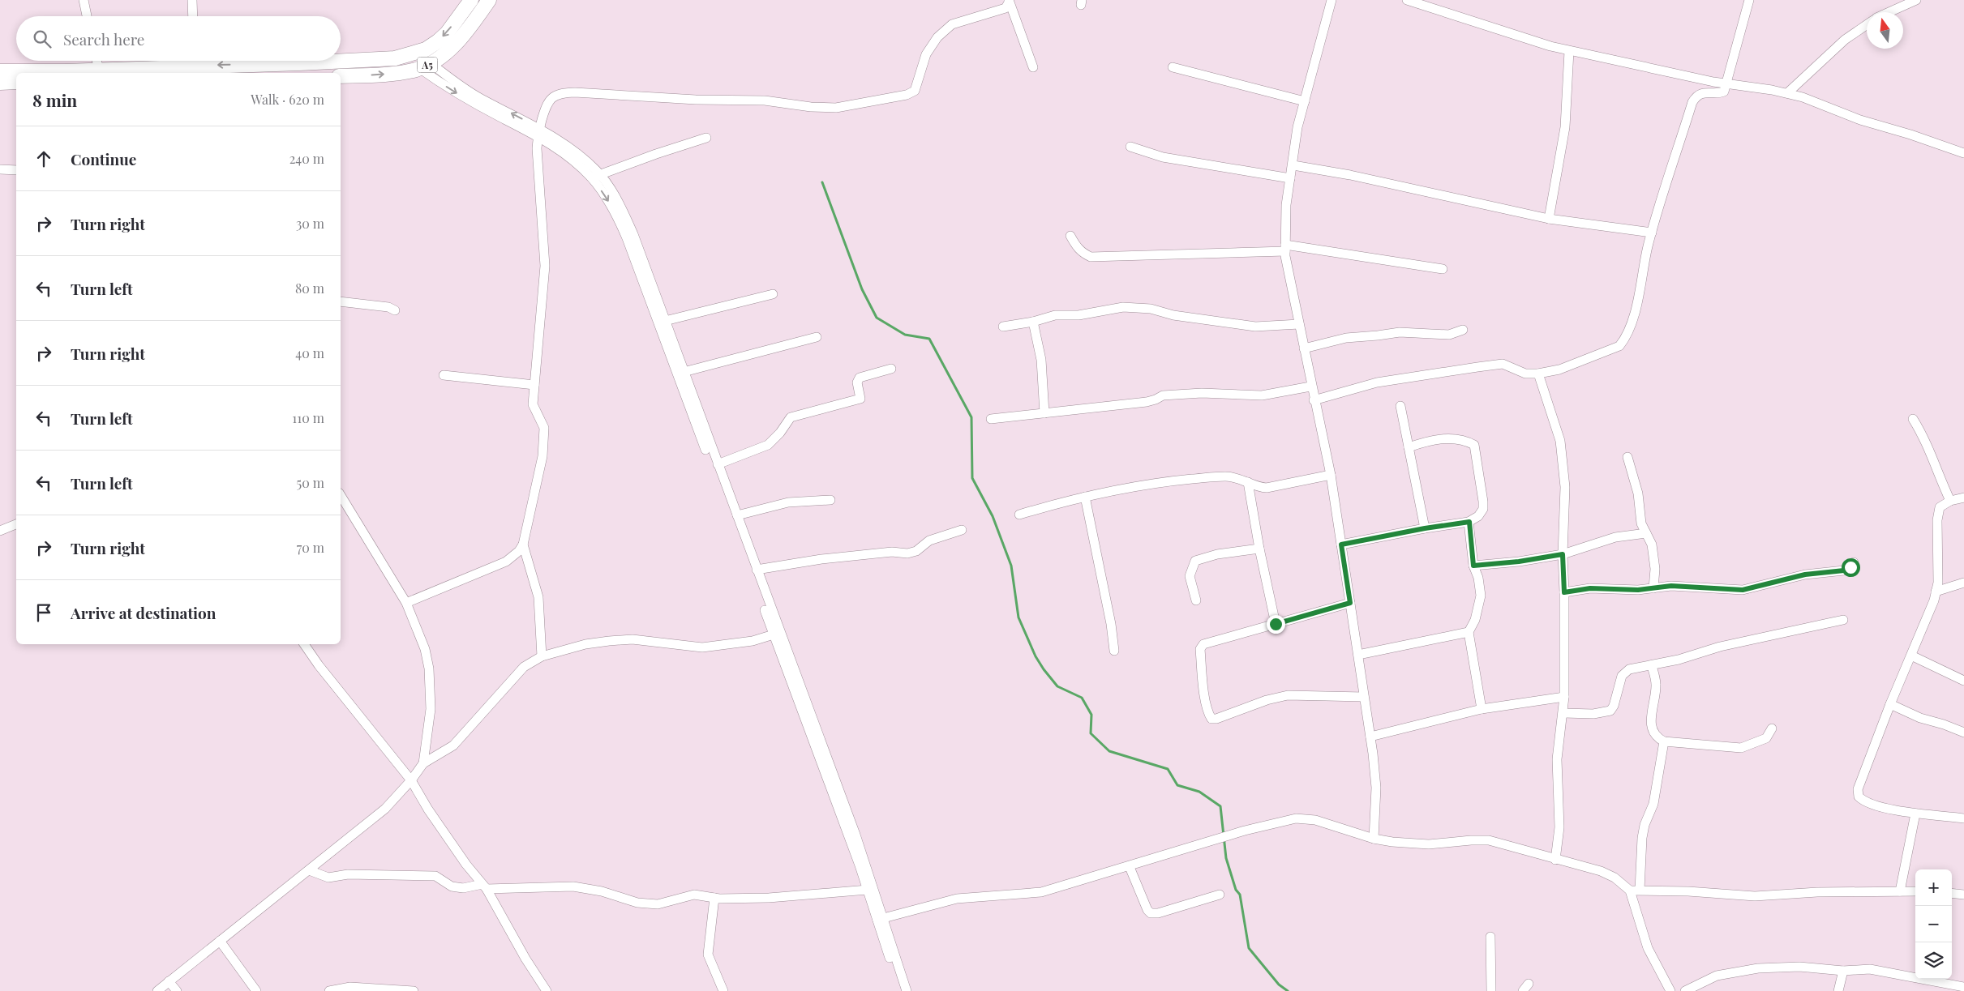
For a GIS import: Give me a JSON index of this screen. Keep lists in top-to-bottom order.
{
  "streets": {
    "highway": ["A5"]
  },
  "north": "top",
  "page": {
    "search": "Search here",
    "heading": ["8 min", "Walk · 620 m"],
    "list": [
      ["Continue", "240 m"],
      ["Turn right", "30 m"],
      ["Turn left", "80 m"],
      ["Turn right", "40 m"],
      ["Turn left", "110 m"],
      ["Turn left", "50 m"],
      ["Turn right", "70 m"],
      "Arrive at destination"
    ],
    "map_buttons": ["+", "−"]
  }
}
